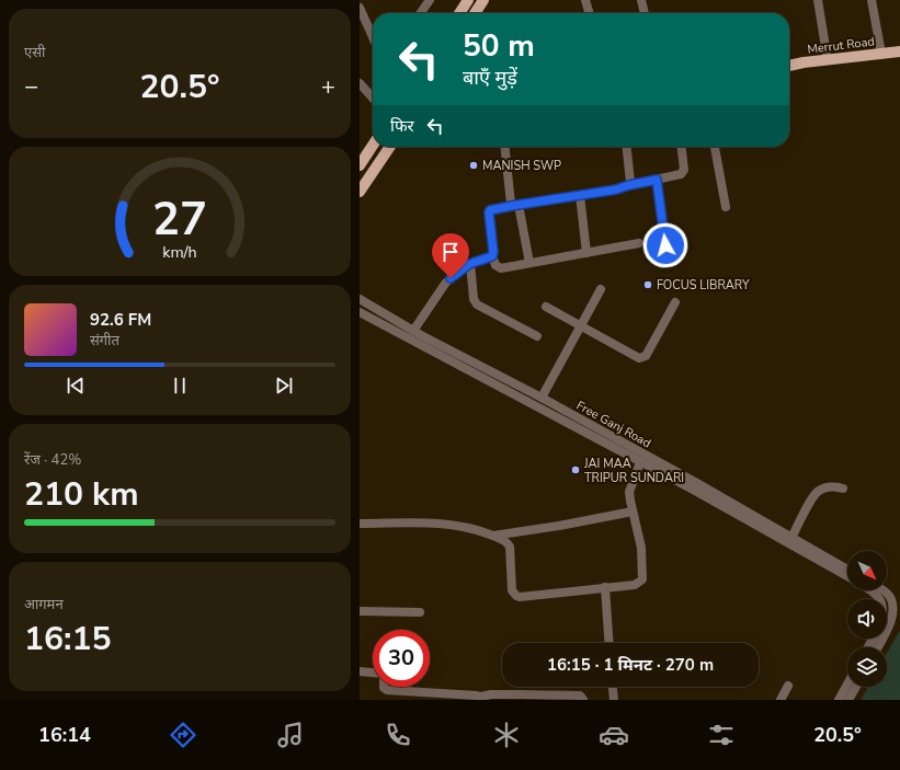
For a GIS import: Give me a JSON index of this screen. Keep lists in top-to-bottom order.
{
  "streets": {
    "main road": ["Merrut Road"],
    "street": ["Free Ganj Road"]
  },
  "places": ["MANISH SWP", "FOCUS LIBRARY", "JAI MAA TRIPUR SUNDARI"],
  "north": "bottom right",
  "page": {
    "tile": [
      "एसी",
      ["रेंज · 42%", "210 km"],
      ["आगमन", "16:15"]
    ],
    "turn": ["50 m", "बाएँ मुड़ें"],
    "heat": ["−", "20.5°", "+"],
    "then": "फिर",
    "song": ["92.6 FM", "संगीत"],
    "limit": "30",
    "trip": "16:15 · 1 मिनट · 270 m",
    "tabs": ["16:14", "20.5°"],
    "gauge": ["27", "km/h"]
  }
}
